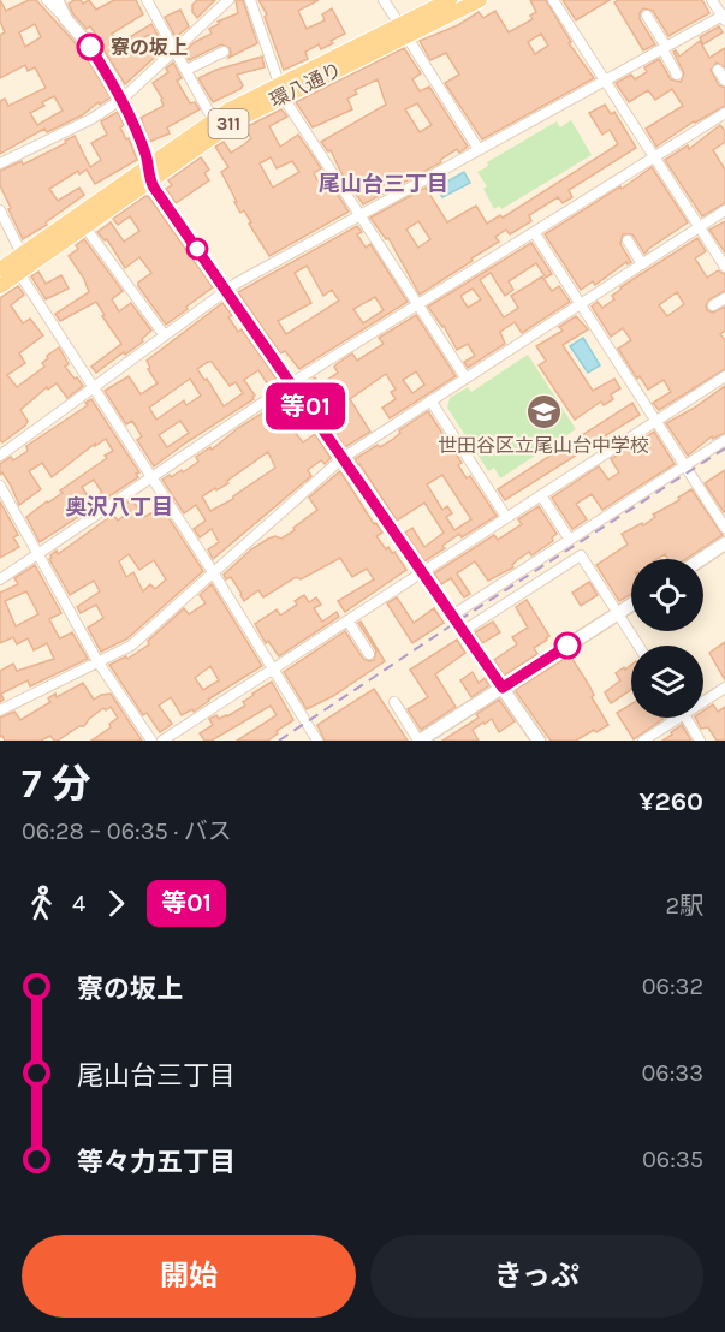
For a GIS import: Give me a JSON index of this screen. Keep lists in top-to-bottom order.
{
  "streets": {
    "main road": ["環八通り", "311"]
  },
  "districts": ["尾山台三丁目", "奥沢八丁目"],
  "places": {
    "other": ["寮の坂上"],
    "school or university": ["世田谷区立尾山台中学校"]
  },
  "lines": ["bus line 等01"],
  "page": {
    "on_map": "等01",
    "heading": ["7 分", "06:28 – 06:35 · バス", "¥260"],
    "legs": ["4", "等01", "2駅"],
    "list": [
      {
        "name": "寮の坂上",
        "value": "06:32"
      },
      {
        "name": "尾山台三丁目",
        "value": "06:33"
      },
      {
        "name": "等々力五丁目",
        "value": "06:35"
      }
    ],
    "buttons": ["開始", "きっぷ"]
  }
}
